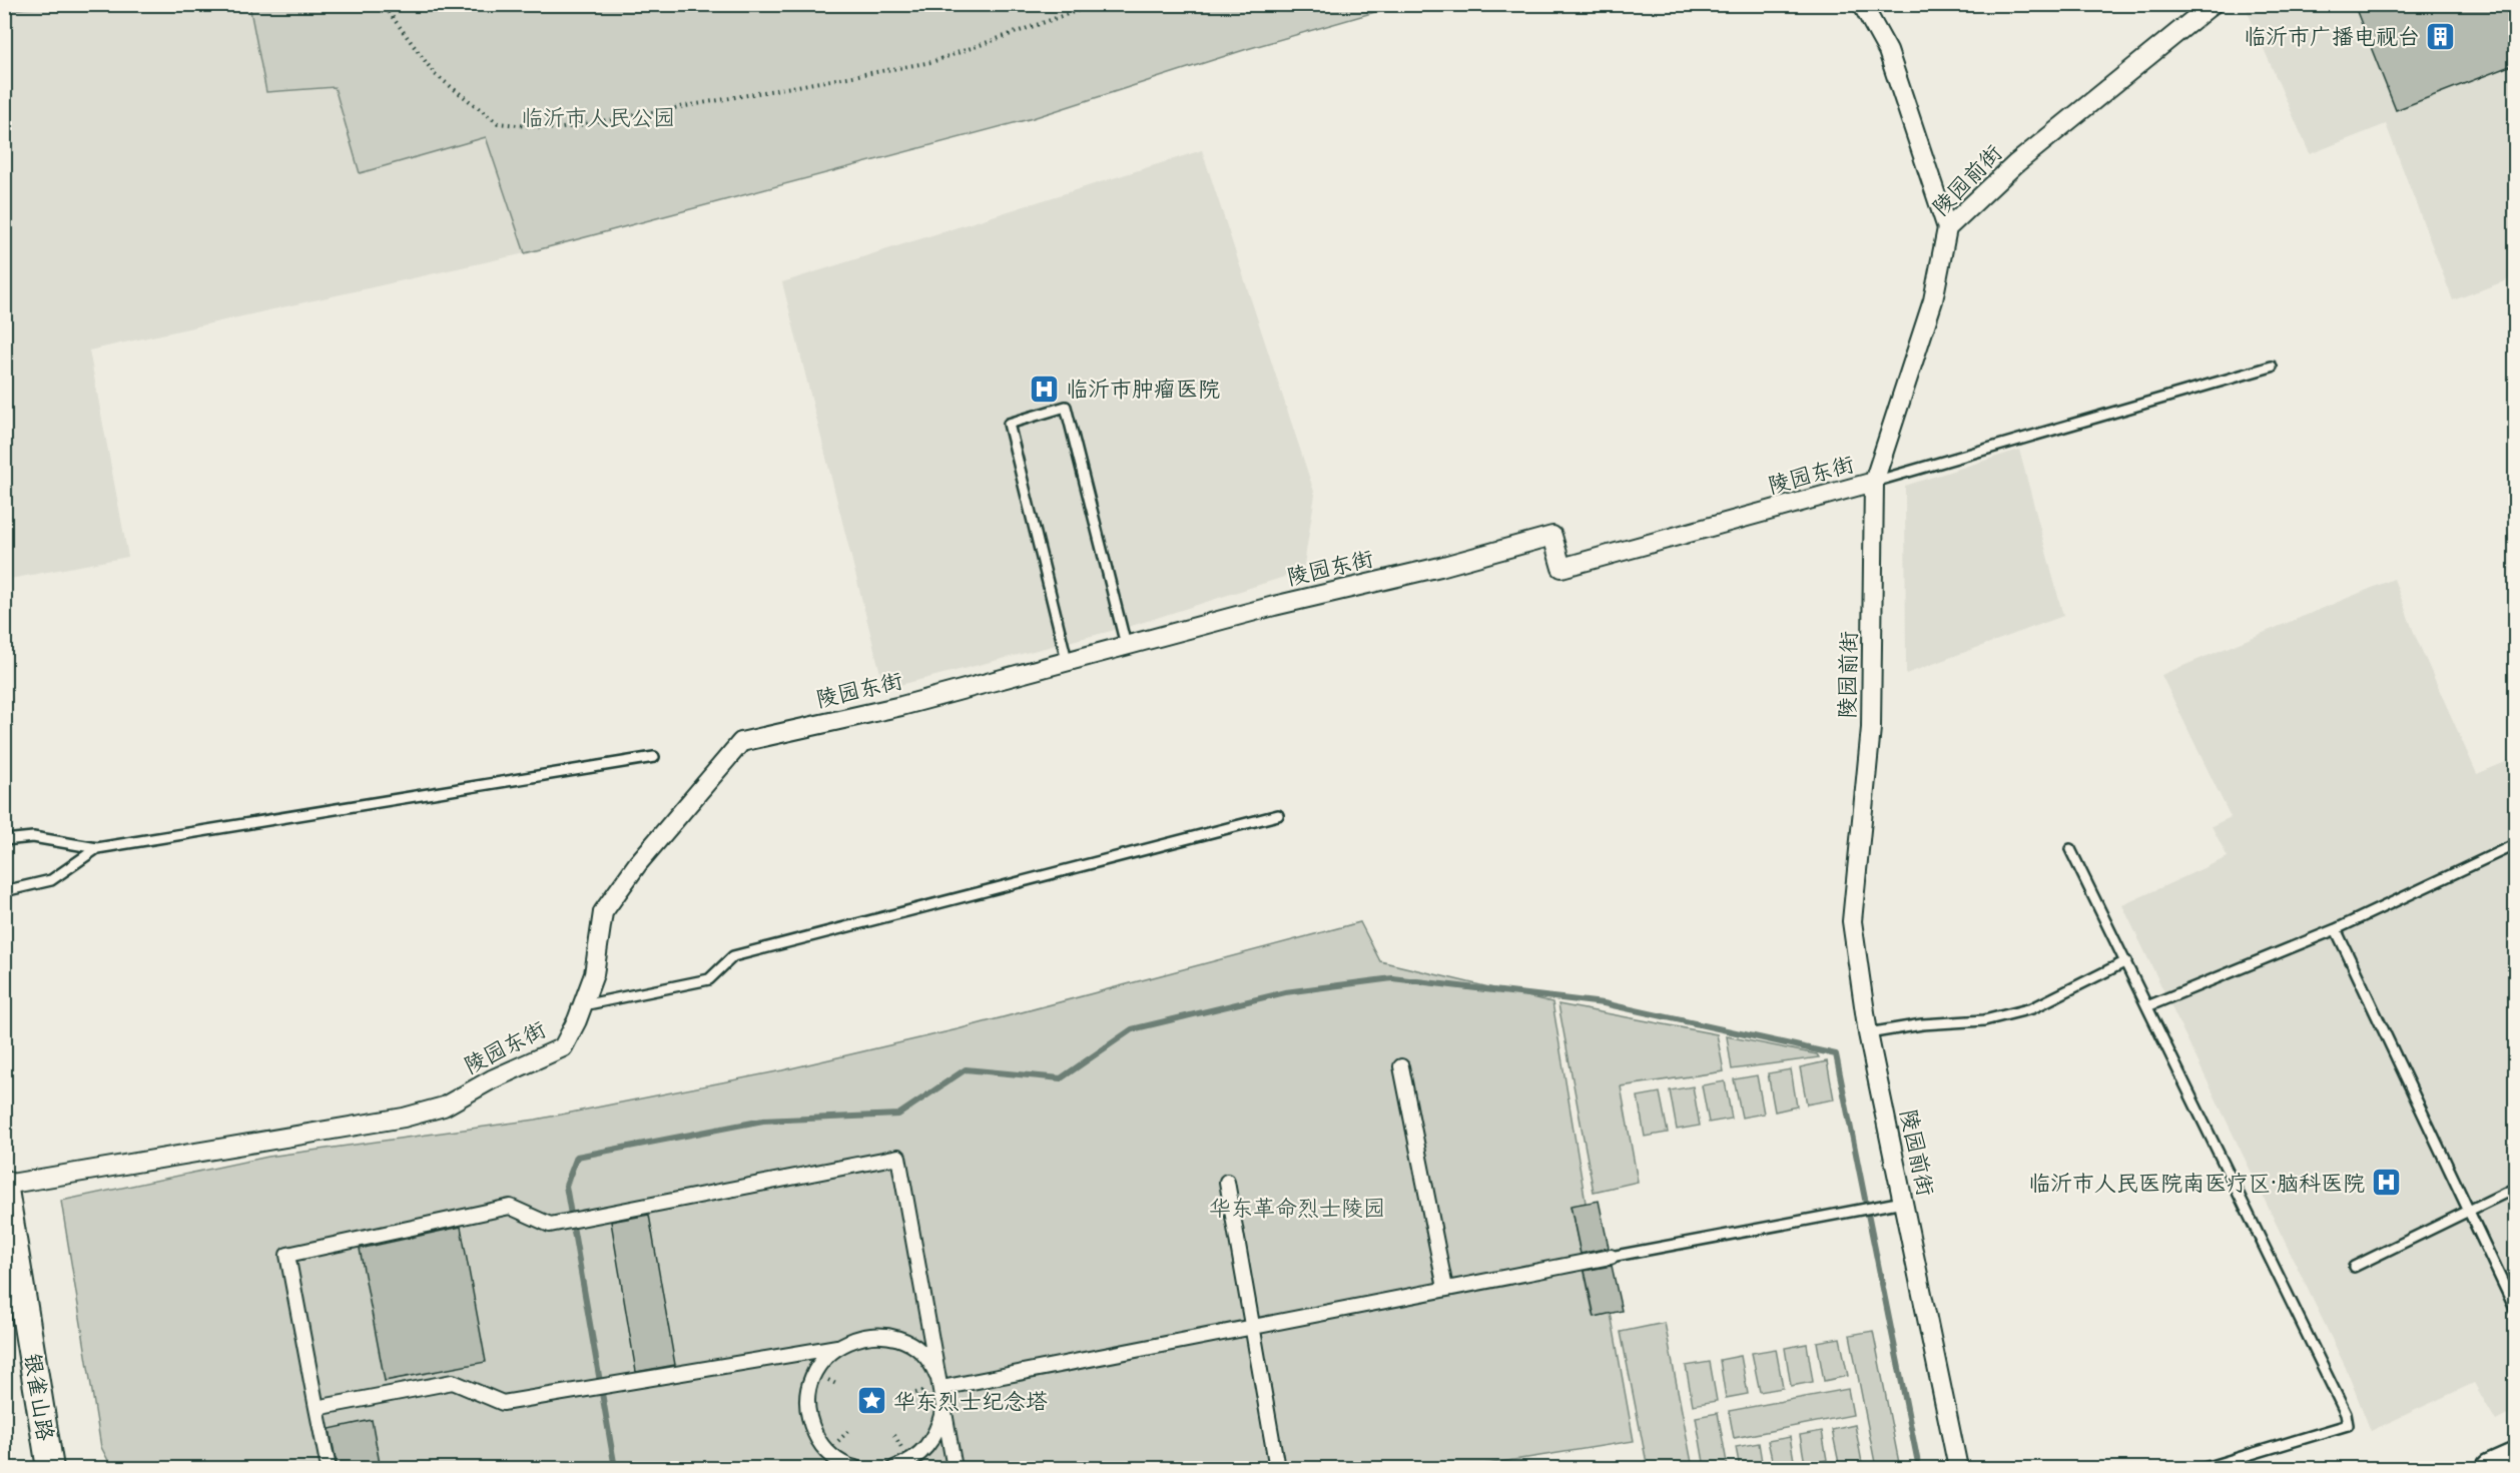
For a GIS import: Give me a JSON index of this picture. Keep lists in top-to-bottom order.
{
  "streets": {
    "main road": ["银雀山路"],
    "street": ["陵园前街", "陵园东街"]
  },
  "crossings": [
    ["陵园前街", "陵园东街"],
    ["陵园东街", "银雀山路"]
  ],
  "parks": ["临沂市人民公园", "华东革命烈士陵园"],
  "places": {
    "building": ["临沂市广播电视台"],
    "hospital": ["临沂市肿瘤医院", "临沂市人民医院南医疗区·脑科医院"],
    "place": ["华东烈士纪念塔"]
  }
}
